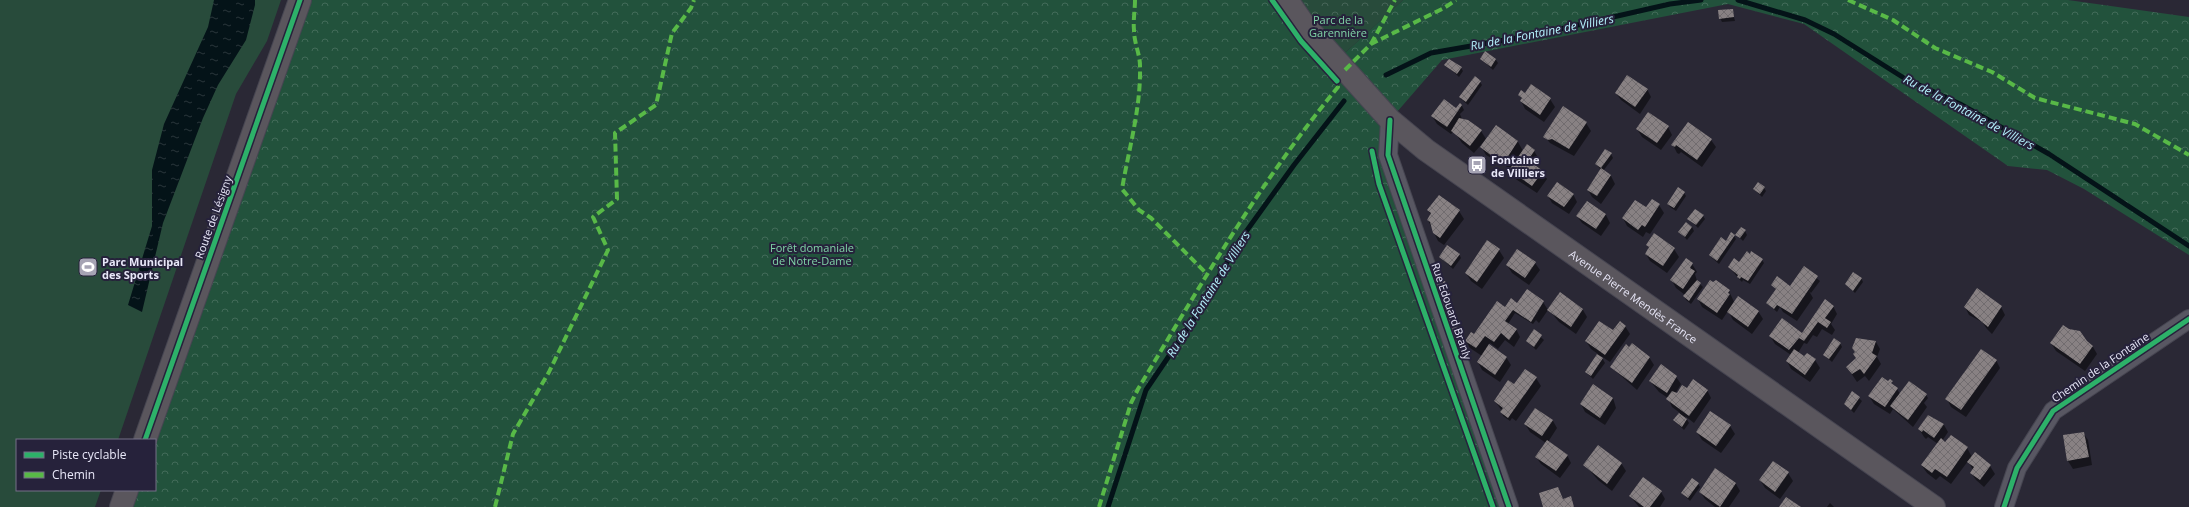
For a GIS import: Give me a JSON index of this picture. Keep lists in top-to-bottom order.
{
  "streets": {
    "main road": ["Route de Lésigny", "Avenue Pierre Mendès France"],
    "street": ["Rue Edouard Branly", "Chemin de la Fontaine"]
  },
  "crossings": [
    ["Avenue Pierre Mendès France", "Rue Edouard Branly"]
  ],
  "water": ["Ru de la Fontaine de Villiers"],
  "parks": ["Parc de la Garennière", "Forêt domaniale de Notre-Dame"],
  "places": {
    "bus stop": ["Fontaine de Villiers"],
    "sports": ["Parc Municipal des Sports"]
  },
  "legend": ["Piste cyclable", "Chemin"]
}
